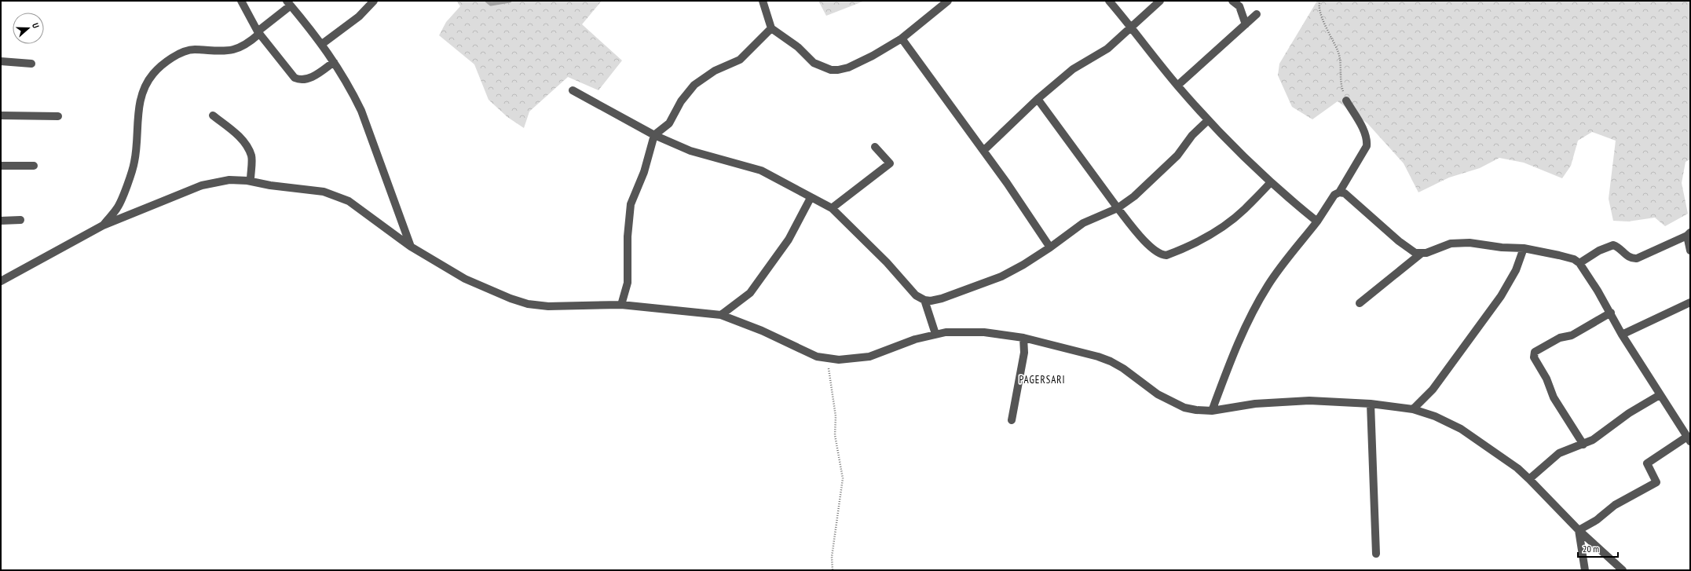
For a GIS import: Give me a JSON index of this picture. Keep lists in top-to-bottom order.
{
  "districts": ["PAGERSARI"],
  "scale_bar": "20 m",
  "north": "right"
}
